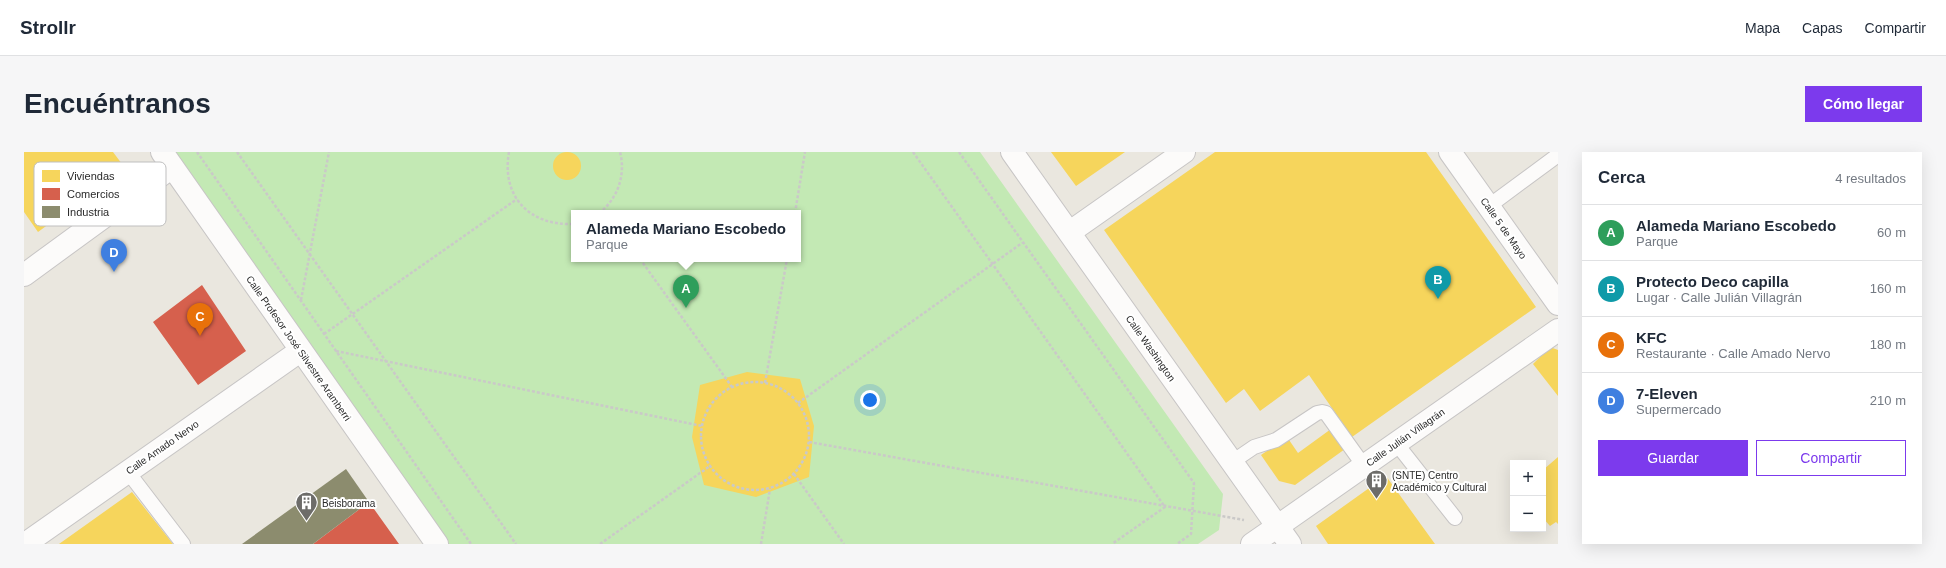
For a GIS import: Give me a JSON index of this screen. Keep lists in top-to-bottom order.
{
  "streets": {
    "street": [
      "Calle 5 de Mayo",
      "Calle Profesor José Silvestre Aramberri",
      "Calle Washington",
      "Calle Julián Villagrán",
      "Calle Amado Nervo"
    ]
  },
  "crossings": [
    ["Calle Profesor José Silvestre Aramberri", "Calle Amado Nervo"],
    ["Calle Washington", "Calle Julián Villagrán"]
  ],
  "places": {
    "building": ["(SNTE) Centro Académico y Cultural", "Beisborama"]
  },
  "legend": ["Viviendas", "Comercios", "Industria"],
  "page": {
    "header": "Strollr",
    "nav": ["Mapa", "Capas", "Compartir"],
    "buttons": [
      "Cómo llegar",
      ["Guardar", "Compartir"]
    ],
    "title": "Encuéntranos",
    "heading": ["Cerca", "4 resultados"],
    "list": [
      {
        "mark": "A",
        "name": "Alameda Mariano Escobedo",
        "note": "Parque",
        "value": "60 m"
      },
      {
        "mark": "B",
        "name": "Protecto Deco capilla",
        "note": "Lugar · Calle Julián Villagrán",
        "value": "160 m"
      },
      {
        "mark": "C",
        "name": "KFC",
        "note": "Restaurante · Calle Amado Nervo",
        "value": "180 m"
      },
      {
        "mark": "D",
        "name": "7-Eleven",
        "note": "Supermercado",
        "value": "210 m"
      }
    ],
    "popup": ["Alameda Mariano Escobedo", "Parque"],
    "pins": [
      "D",
      "B",
      "A",
      "C"
    ],
    "map_buttons": ["+", "−"]
  }
}
